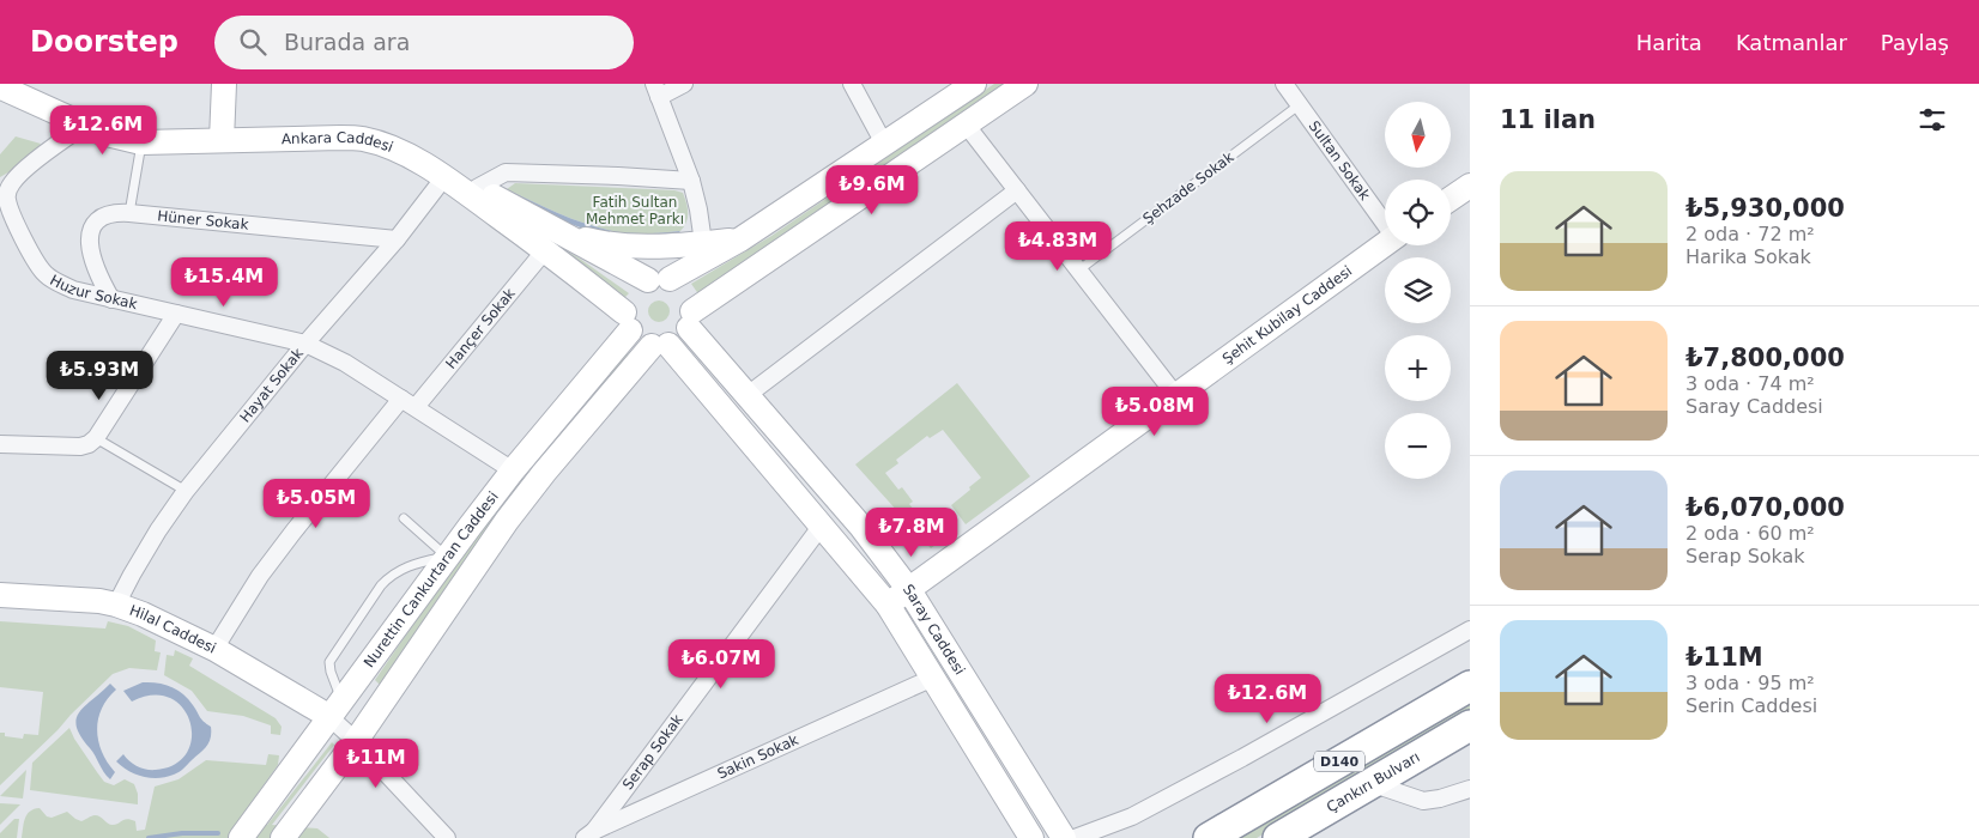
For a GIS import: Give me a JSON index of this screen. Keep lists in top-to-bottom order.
{
  "streets": {
    "highway": ["D140", "Çankırı Bulvarı"],
    "street": [
      "Ankara Caddesi",
      "Sultan Sokak",
      "Hüner Sokak",
      "Huzur Sokak",
      "Şehit Kubilay Caddesi",
      "Hançer Sokak",
      "Hayat Sokak",
      "Nurettin Cankurtaran Caddesi",
      "Hilal Caddesi",
      "Saray Caddesi",
      "Serap Sokak",
      "Sakin Sokak"
    ],
    "lane": ["Şehzade Sokak"]
  },
  "crossings": [
    ["Ankara Caddesi", "Huzur Sokak"],
    ["Ankara Caddesi", "Hançer Sokak"],
    ["Ankara Caddesi", "Hayat Sokak"],
    ["Ankara Caddesi", "Nurettin Cankurtaran Caddesi"],
    ["Ankara Caddesi", "Saray Caddesi"],
    ["Sultan Sokak", "Şehzade Sokak"],
    ["Hüner Sokak", "Huzur Sokak"],
    ["Hüner Sokak", "Hayat Sokak"],
    ["Huzur Sokak", "Hançer Sokak"],
    ["Huzur Sokak", "Hayat Sokak"],
    ["Huzur Sokak", "Nurettin Cankurtaran Caddesi"],
    ["Şehit Kubilay Caddesi", "Saray Caddesi"],
    ["Hançer Sokak", "Hilal Caddesi"],
    ["Hayat Sokak", "Hilal Caddesi"],
    ["Nurettin Cankurtaran Caddesi", "Hilal Caddesi"],
    ["Nurettin Cankurtaran Caddesi", "Saray Caddesi"],
    ["Saray Caddesi", "Serap Sokak"],
    ["Saray Caddesi", "Sakin Sokak"],
    ["Serap Sokak", "Sakin Sokak"]
  ],
  "parks": ["Fatih Sultan Mehmet Parkı"],
  "north": "bottom",
  "page": {
    "header": "Doorstep",
    "search": "Burada ara",
    "nav": ["Harita", "Katmanlar", "Paylaş"],
    "heading": "11 ilan",
    "map_buttons": ["+", "−"],
    "price": [
      "₺12.6M",
      "₺9.6M",
      "₺4.83M",
      "₺15.4M",
      "₺5.93M",
      "₺5.08M",
      "₺5.05M",
      "₺7.8M",
      "₺6.07M",
      "₺12.6M",
      "₺11M"
    ],
    "list": [
      {
        "name": "₺5,930,000",
        "note": "2 oda · 72 m² · Harika Sokak"
      },
      {
        "name": "₺7,800,000",
        "note": "3 oda · 74 m² · Saray Caddesi"
      },
      {
        "name": "₺6,070,000",
        "note": "2 oda · 60 m² · Serap Sokak"
      },
      {
        "name": "₺11M",
        "note": "3 oda · 95 m² · Serin Caddesi"
      }
    ]
  }
}
